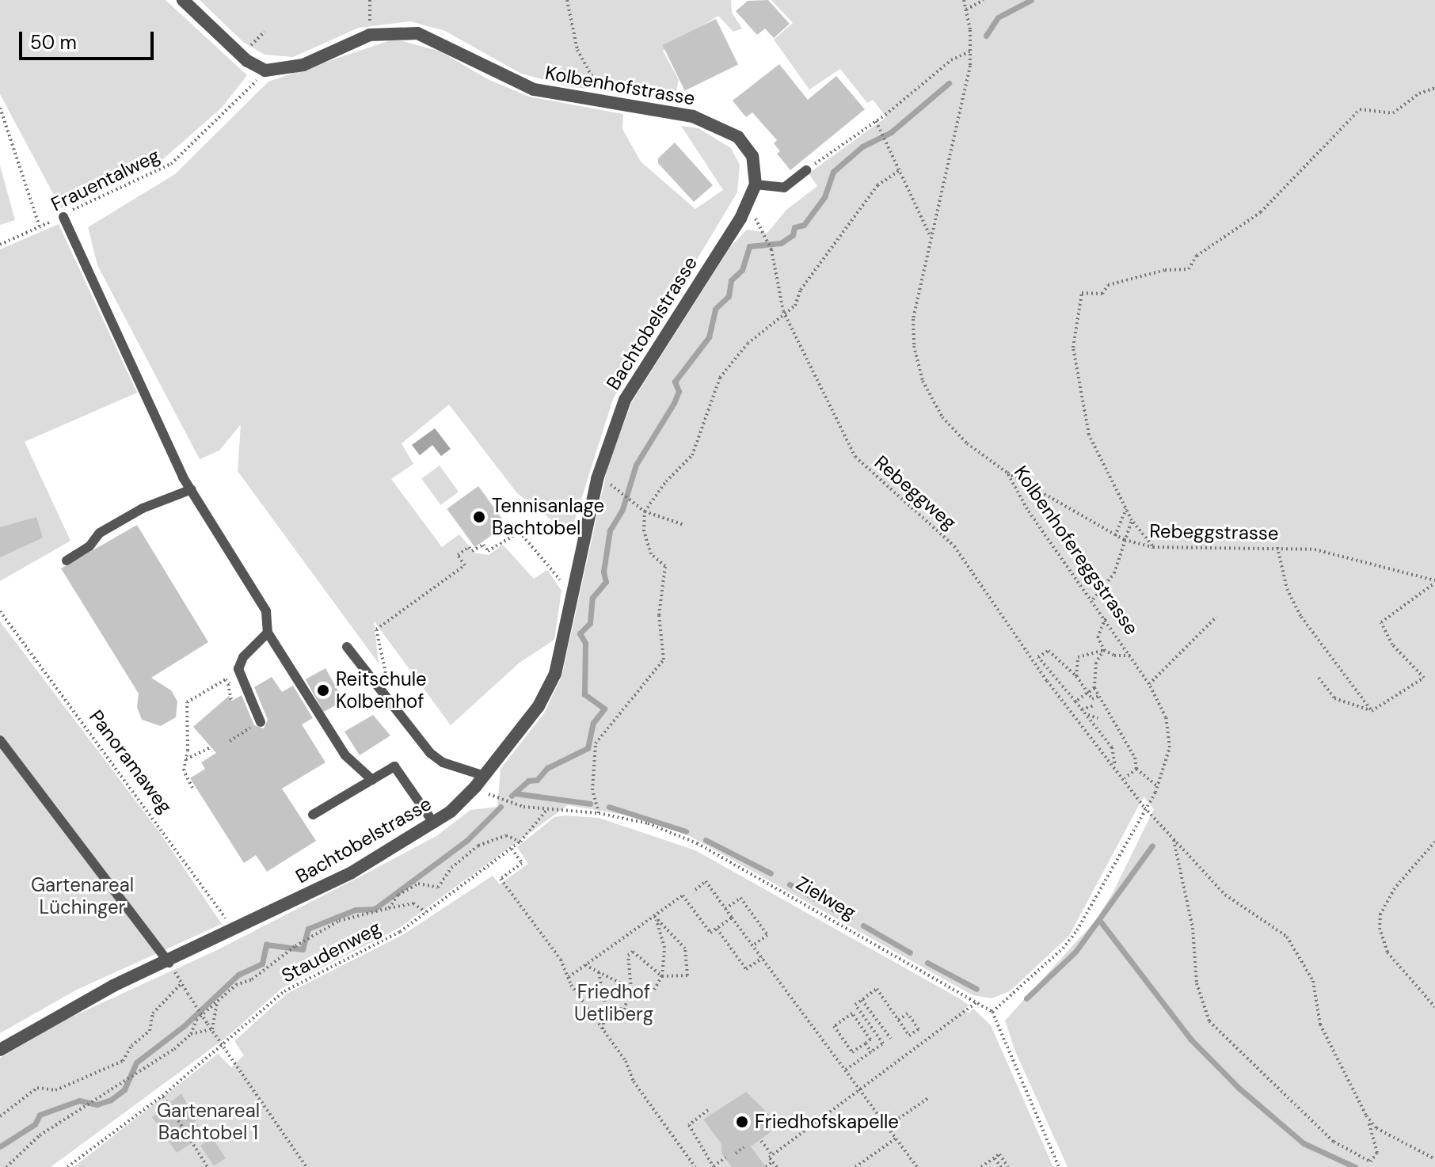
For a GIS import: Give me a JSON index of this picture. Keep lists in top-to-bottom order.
{
  "streets": {
    "street": ["Kolbenhofstrasse", "Bachtobelstrasse"],
    "path": [
      "Frauentalweg",
      "Rebeggweg",
      "Rebeggstrasse",
      "Kolbenhofereggstrasse",
      "Panoramaweg",
      "Zielweg",
      "Staudenweg"
    ]
  },
  "crossings": [
    ["Kolbenhofstrasse", "Frauentalweg"],
    ["Kolbenhofstrasse", "Bachtobelstrasse"],
    ["Bachtobelstrasse", "Panoramaweg"],
    ["Bachtobelstrasse", "Zielweg"],
    ["Rebeggweg", "Kolbenhofereggstrasse"],
    ["Rebeggstrasse", "Kolbenhofereggstrasse"],
    ["Kolbenhofereggstrasse", "Zielweg"],
    ["Zielweg", "Staudenweg"]
  ],
  "parks": ["Gartenareal Lüchinger", "Friedhof Uetliberg", "Gartenareal Bachtobel 1"],
  "places": ["Tennisanlage Bachtobel", "Reitschule Kolbenhof", "Friedhofskapelle"],
  "scale_bar": "50 m"
}
